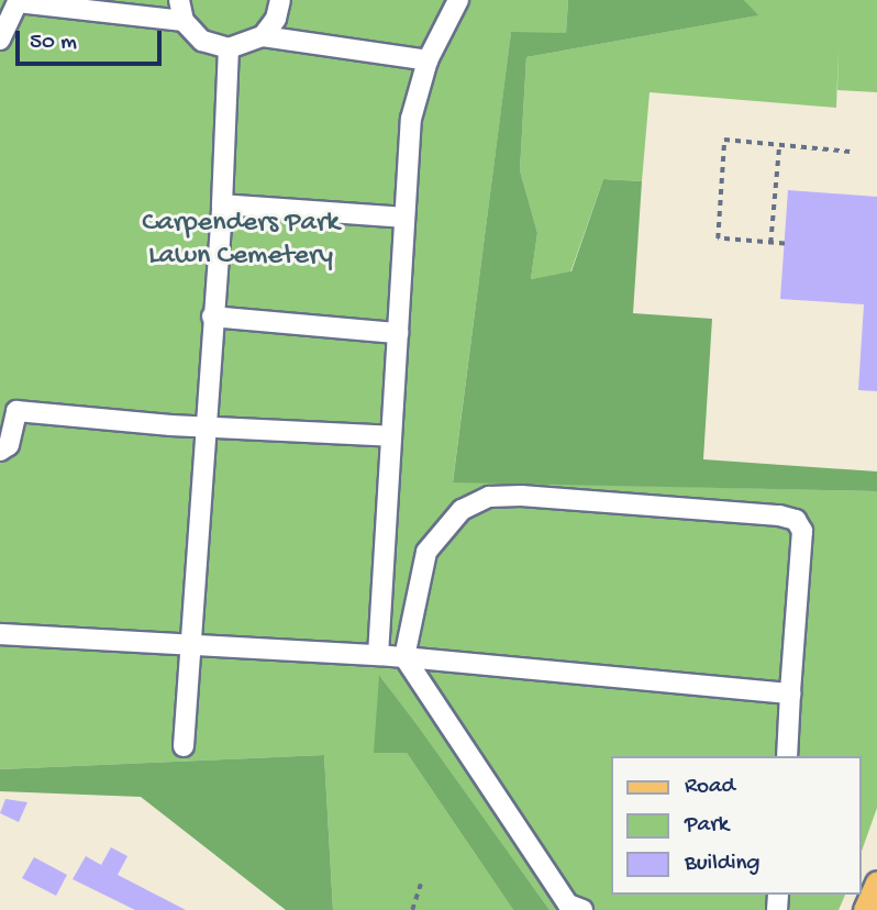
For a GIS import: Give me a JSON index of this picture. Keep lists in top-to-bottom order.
{
  "parks": ["Carpenders Park Lawn Cemetery"],
  "legend": ["Road", "Park", "Building"],
  "scale_bar": "50 m"
}
